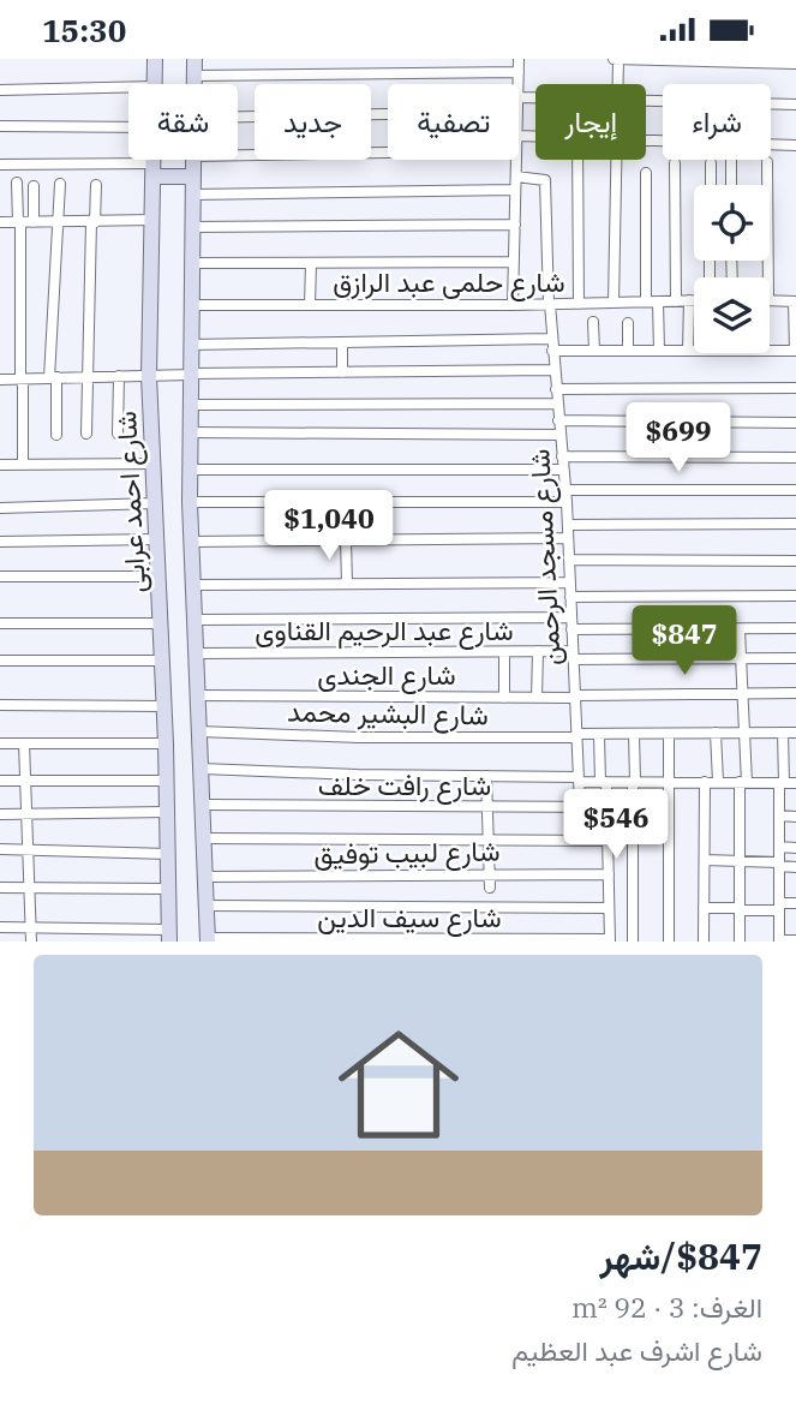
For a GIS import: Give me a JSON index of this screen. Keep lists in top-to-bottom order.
{
  "streets": {
    "street": [
      "شارع حلمى عبد الرازق",
      "شارع احمد عرابى",
      "شارع مسجد الرحمن",
      "شارع عبد الرحيم القناوى",
      "شارع الجندى",
      "شارع البشير محمد",
      "شارع رافت خلف",
      "شارع لبيب توفيق",
      "شارع سيف الدين"
    ]
  },
  "crossings": [
    ["شارع حلمى عبد الرازق", "شارع مسجد الرحمن"],
    ["شارع مسجد الرحمن", "شارع عبد الرحيم القناوى"],
    ["شارع مسجد الرحمن", "شارع الجندى"],
    ["شارع مسجد الرحمن", "شارع البشير محمد"],
    ["شارع مسجد الرحمن", "شارع رافت خلف"]
  ],
  "page": {
    "status": "15:30",
    "chip": [
      "شراء",
      "إيجار",
      "تصفية",
      "جديد",
      "شقة"
    ],
    "price": [
      "$699",
      "$1,040",
      "$847",
      "$546"
    ],
    "list": [
      {
        "name": "$847/شهر",
        "note": "الغرف: 3 · 92 m² · شارع اشرف عبد العظيم"
      }
    ]
  }
}
